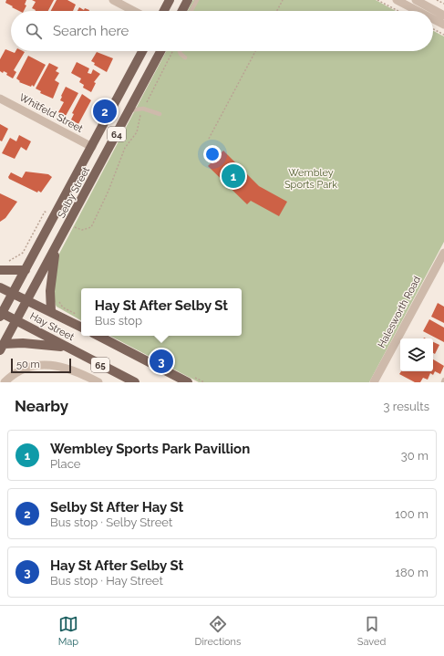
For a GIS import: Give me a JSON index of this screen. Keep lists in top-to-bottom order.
{
  "streets": {
    "main road": [
      "64",
      "Selby Street",
      "Hay Street",
      "65"
    ],
    "street": ["Whitfeld Street", "Halesworth Road"]
  },
  "crossings": [
    ["Whitfeld Street", "Selby Street"],
    ["Selby Street", "Hay Street"],
    ["Selby Street", "65"],
    ["Hay Street", "65"]
  ],
  "parks": ["Wembley Sports Park"],
  "scale_bar": "50 m",
  "page": {
    "search": "Search here",
    "pins": ["2", "1", "3"],
    "popup": ["Hay St After Selby St", "Bus stop"],
    "scale": "50 m",
    "heading": ["Nearby", "3 results"],
    "list": [
      {
        "mark": "1",
        "name": "Wembley Sports Park Pavillion",
        "note": "Place",
        "value": "30 m"
      },
      {
        "mark": "2",
        "name": "Selby St After Hay St",
        "note": "Bus stop · Selby Street",
        "value": "100 m"
      },
      {
        "mark": "3",
        "name": "Hay St After Selby St",
        "note": "Bus stop · Hay Street",
        "value": "180 m"
      }
    ],
    "nav": ["Map", "Directions", "Saved"]
  }
}
